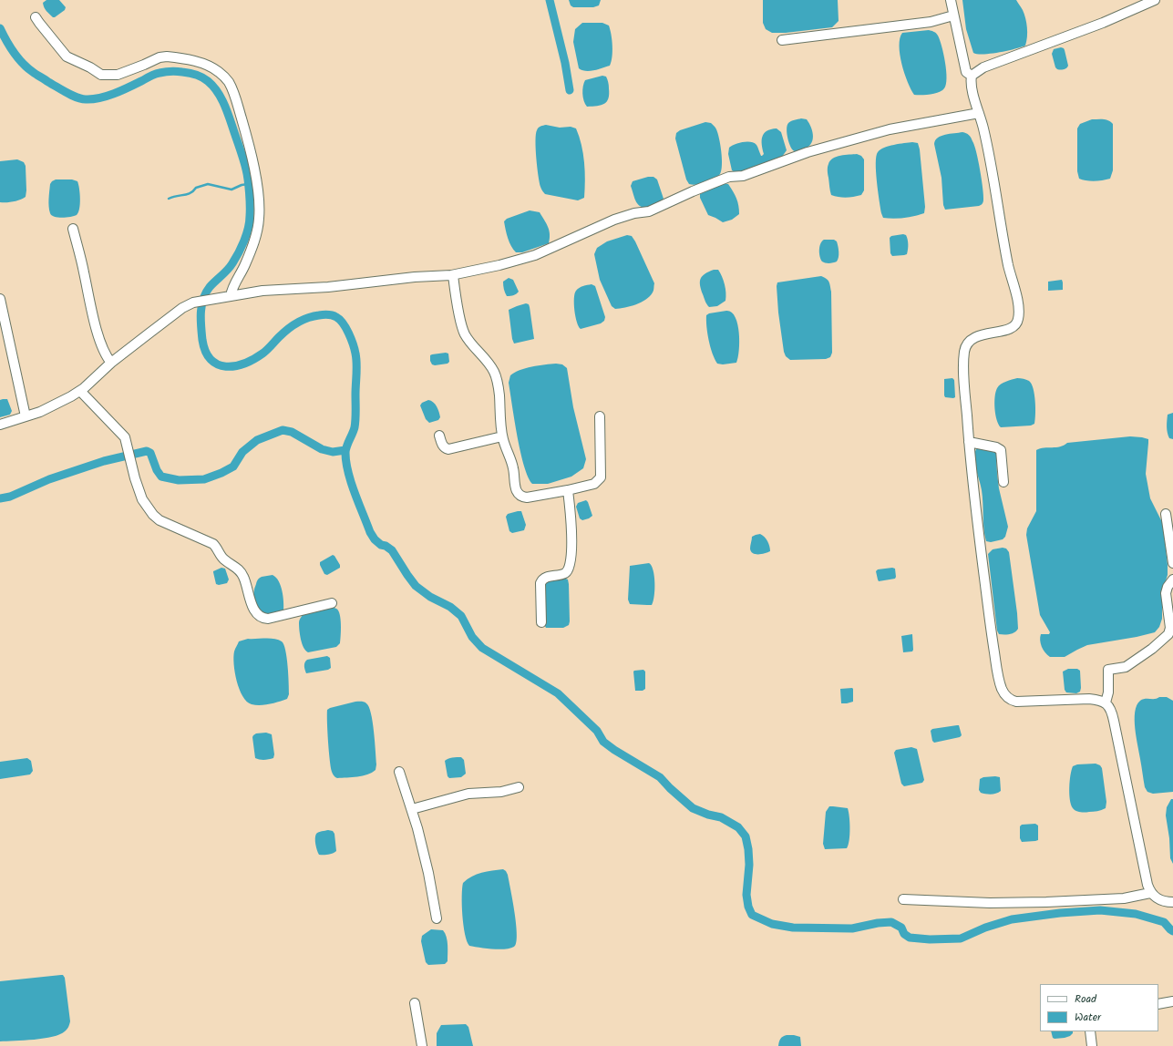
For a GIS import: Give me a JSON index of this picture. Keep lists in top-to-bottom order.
{
  "legend": ["Road", "Water"]
}
